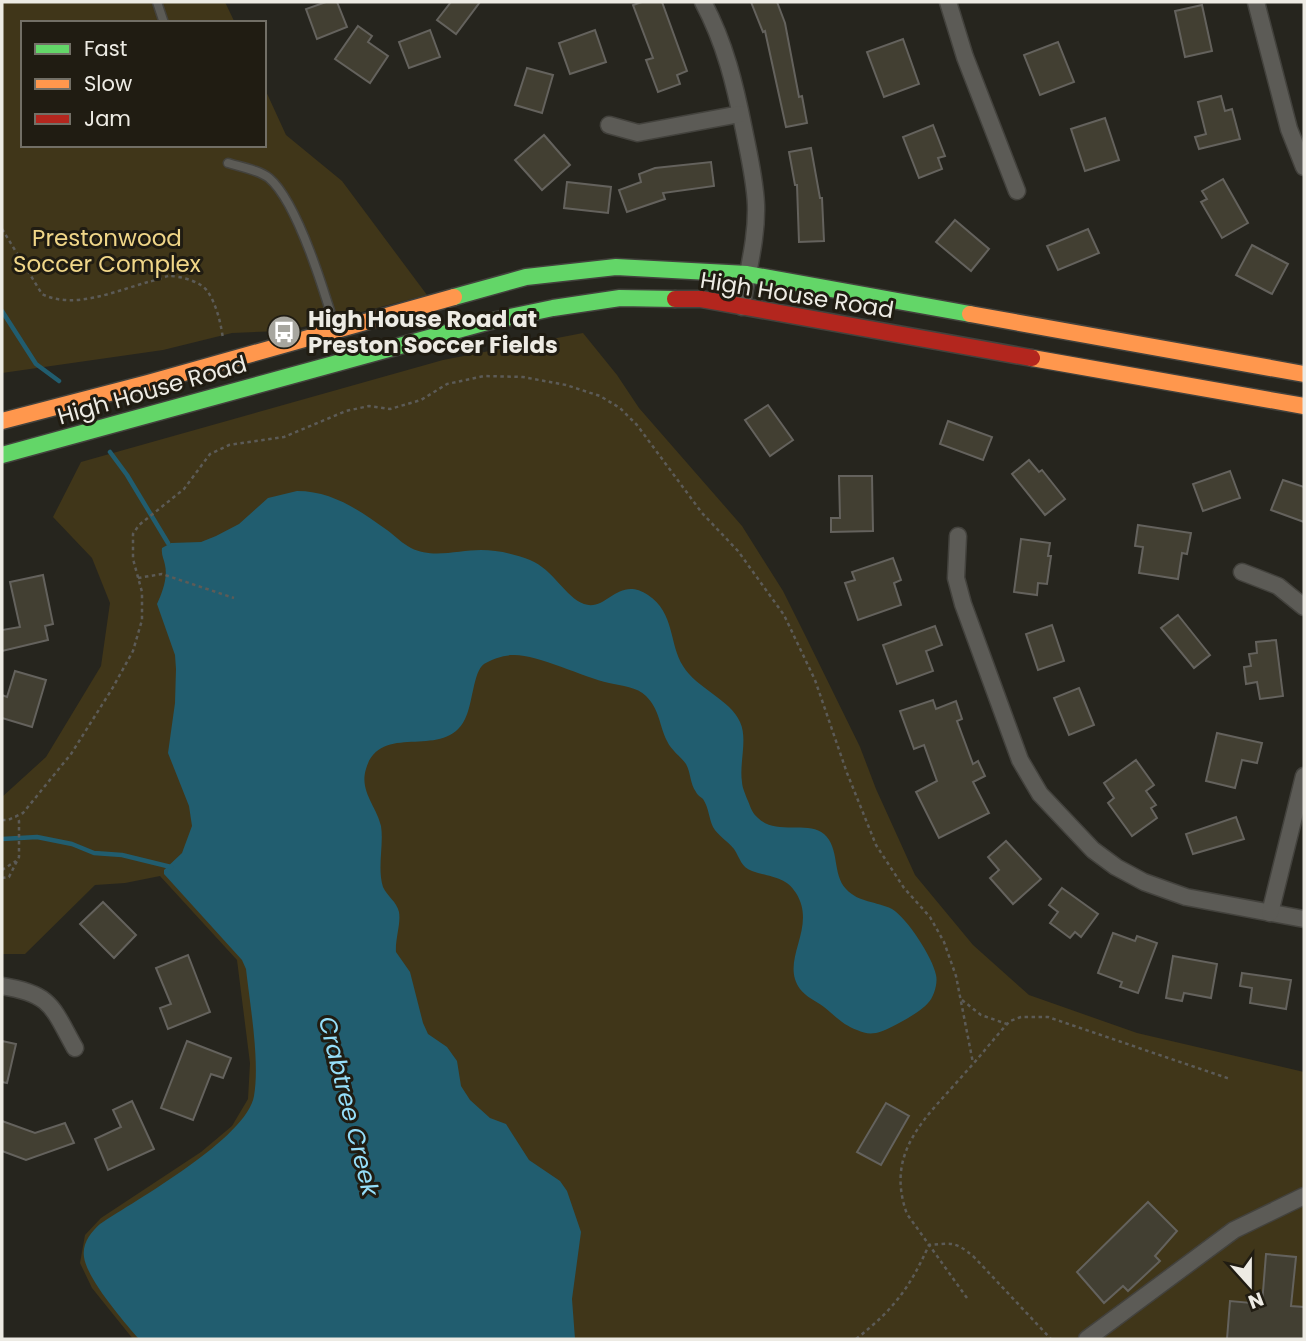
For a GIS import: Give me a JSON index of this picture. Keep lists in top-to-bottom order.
{
  "streets": {
    "main road": ["High House Road"]
  },
  "water": ["Crabtree Creek"],
  "parks": ["Prestonwood Soccer Complex"],
  "places": {
    "bus stop": ["High House Road at Preston Soccer Fields"]
  },
  "legend": ["Fast", "Slow", "Jam"],
  "north": "bottom"
}
